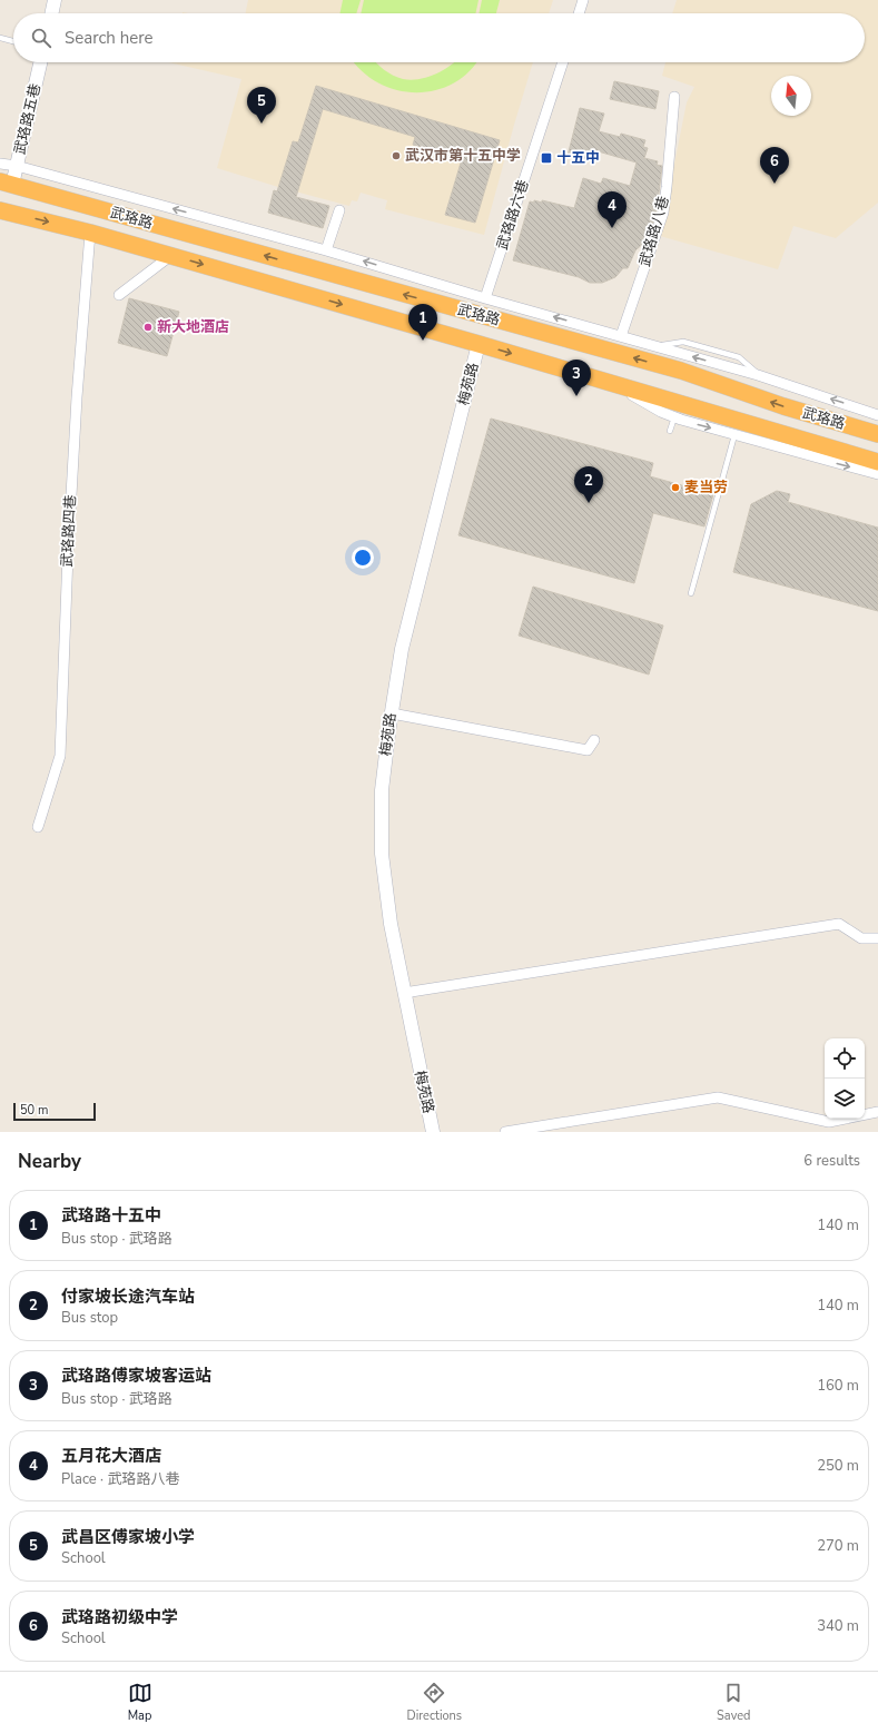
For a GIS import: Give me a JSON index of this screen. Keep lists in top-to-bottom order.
{
  "streets": {
    "highway": ["武珞路"],
    "street": [
      "武珞路五巷",
      "武珞路六巷",
      "武珞路八巷",
      "梅苑路",
      "武珞路四巷"
    ]
  },
  "crossings": [
    ["武珞路五巷", "武珞路"],
    ["武珞路六巷", "武珞路"],
    ["武珞路", "武珞路八巷"],
    ["武珞路", "梅苑路"],
    ["武珞路", "武珞路四巷"]
  ],
  "places": {
    "other": ["武汉市第十五中学", "新大地酒店", "麦当劳"],
    "transit": ["十五中"]
  },
  "scale_bar": "50 m",
  "north": "top",
  "page": {
    "search": "Search here",
    "pins": [
      "5",
      "6",
      "4",
      "1",
      "3",
      "2"
    ],
    "scale": "50 m",
    "heading": ["Nearby", "6 results"],
    "list": [
      {
        "mark": "1",
        "name": "武珞路十五中",
        "note": "Bus stop · 武珞路",
        "value": "140 m"
      },
      {
        "mark": "2",
        "name": "付家坡长途汽车站",
        "note": "Bus stop",
        "value": "140 m"
      },
      {
        "mark": "3",
        "name": "武珞路傅家坡客运站",
        "note": "Bus stop · 武珞路",
        "value": "160 m"
      },
      {
        "mark": "4",
        "name": "五月花大酒店",
        "note": "Place · 武珞路八巷",
        "value": "250 m"
      },
      {
        "mark": "5",
        "name": "武昌区傅家坡小学",
        "note": "School",
        "value": "270 m"
      },
      {
        "mark": "6",
        "name": "武珞路初级中学",
        "note": "School",
        "value": "340 m"
      }
    ],
    "nav": ["Map", "Directions", "Saved"]
  }
}
